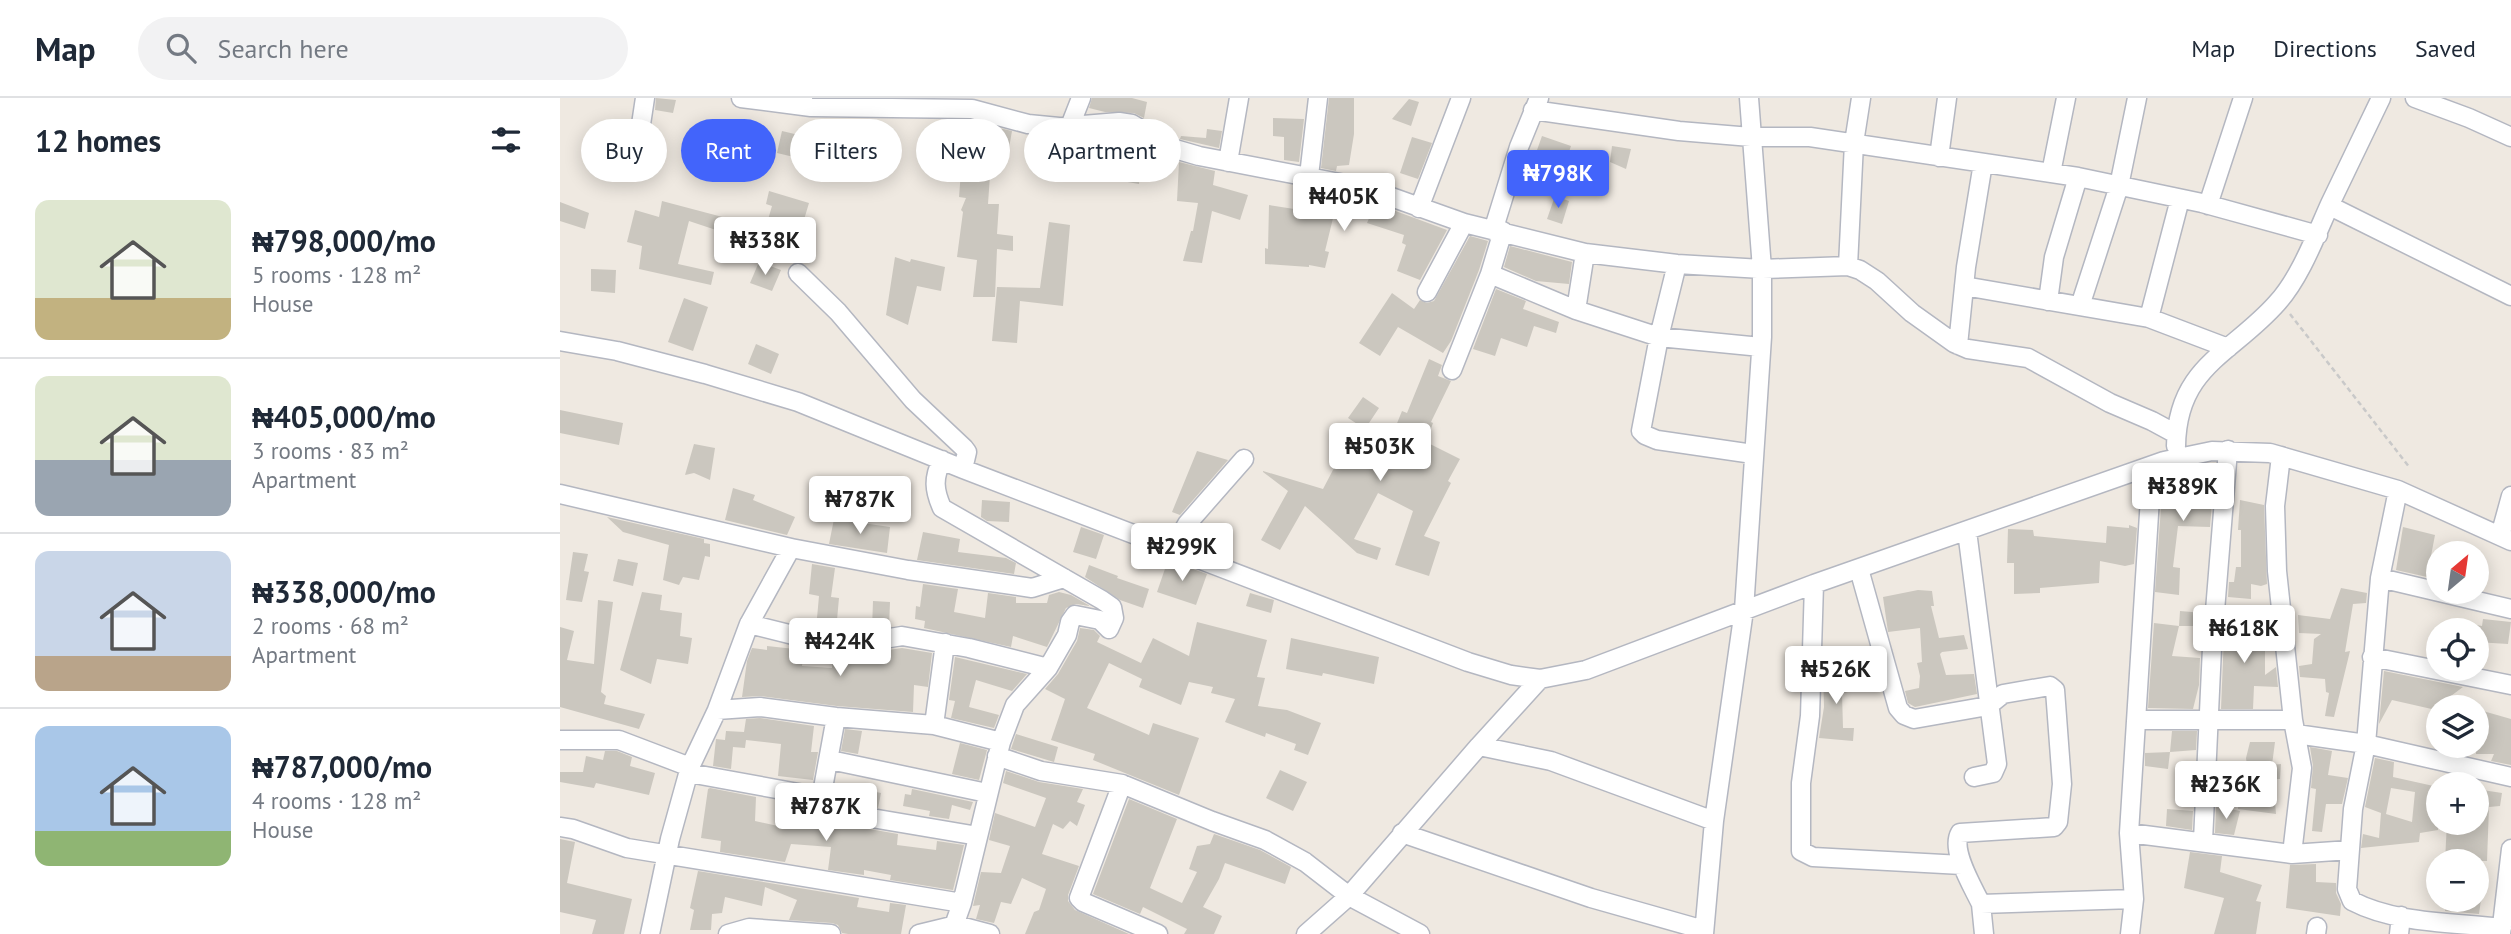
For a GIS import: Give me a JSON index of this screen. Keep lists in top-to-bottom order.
{
  "north": "top right",
  "page": {
    "header": "Map",
    "search": "Search here",
    "nav": ["Map", "Directions", "Saved"],
    "heading": "12 homes",
    "chip": [
      "Buy",
      "Rent",
      "Filters",
      "New",
      "Apartment"
    ],
    "price": [
      "₦798K",
      "₦405K",
      "₦338K",
      "₦503K",
      "₦389K",
      "₦787K",
      "₦299K",
      "₦618K",
      "₦424K",
      "₦526K",
      "₦236K",
      "₦787K"
    ],
    "list": [
      {
        "name": "₦798,000/mo",
        "note": "5 rooms · 128 m² · House"
      },
      {
        "name": "₦405,000/mo",
        "note": "3 rooms · 83 m² · Apartment"
      },
      {
        "name": "₦338,000/mo",
        "note": "2 rooms · 68 m² · Apartment"
      },
      {
        "name": "₦787,000/mo",
        "note": "4 rooms · 128 m² · House"
      }
    ],
    "map_buttons": ["+", "−"]
  }
}
